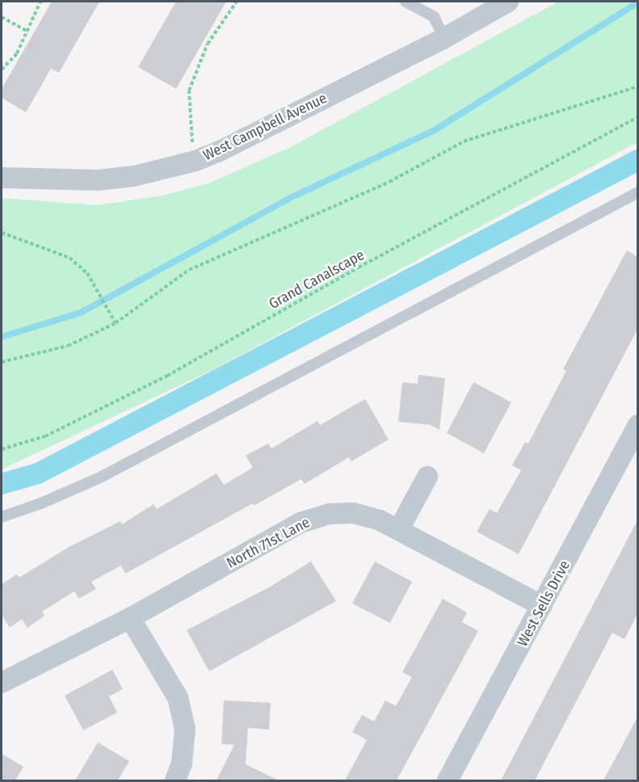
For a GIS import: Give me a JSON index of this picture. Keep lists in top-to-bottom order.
{
  "streets": {
    "street": ["West Campbell Avenue", "North 71st Lane", "West Sells Drive"],
    "path": ["Grand Canalscape"]
  },
  "crossings": [
    ["North 71st Lane", "West Sells Drive"]
  ]
}
